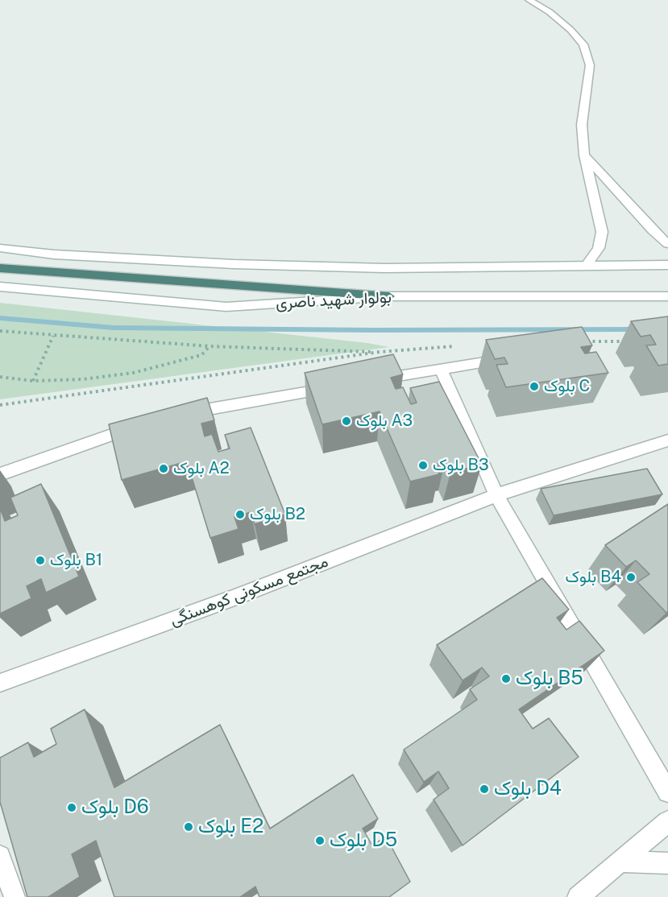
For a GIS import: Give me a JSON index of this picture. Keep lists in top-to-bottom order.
{
  "streets": {
    "street": ["بولوار شهید ناصری", "مجتمع مسکونی کوهسنگی"]
  },
  "places": [
    "بلوک C",
    "بلوک A3",
    "بلوک B3",
    "بلوک A2",
    "بلوک B2",
    "بلوک B1",
    "بلوک B4",
    "بلوک B5",
    "بلوک D4",
    "بلوک D6",
    "بلوک E2",
    "بلوک D5"
  ]
}
